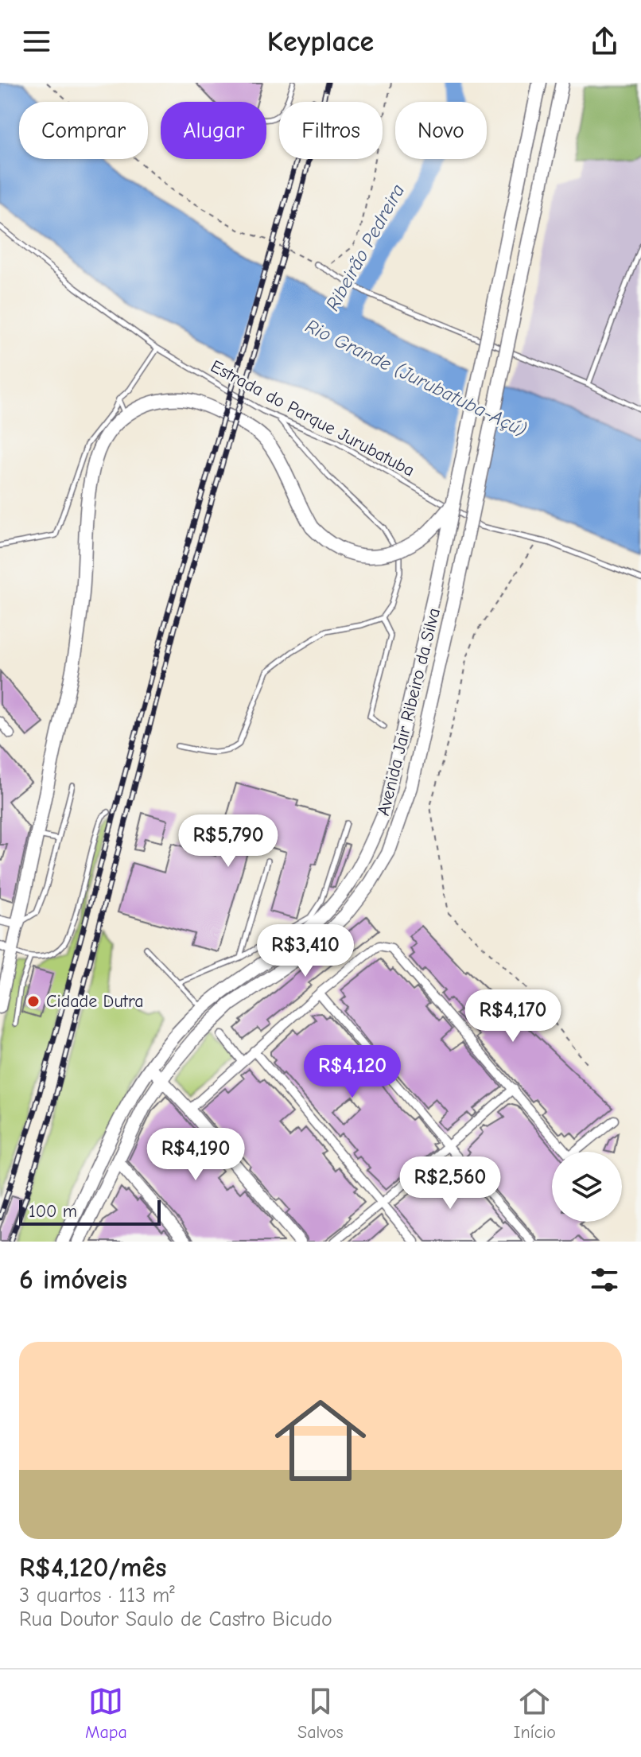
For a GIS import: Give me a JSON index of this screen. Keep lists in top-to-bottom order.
{
  "streets": {
    "main road": ["Avenida Jair Ribeiro da Silva"],
    "lane": ["Estrada do Parque Jurubatuba"]
  },
  "water": ["Ribeirão Pedreira", "Rio Grande (Jurubatuba-Açú)"],
  "places": ["Cidade Dutra"],
  "scale_bar": "100 m",
  "page": {
    "header": "Keyplace",
    "chip": [
      "Comprar",
      "Alugar",
      "Filtros",
      "Novo"
    ],
    "price": [
      "R$5,790",
      "R$3,410",
      "R$4,170",
      "R$4,120",
      "R$4,190",
      "R$2,560"
    ],
    "scale": "100 m",
    "heading": "6 imóveis",
    "list": [
      {
        "name": "R$4,120/mês",
        "note": "3 quartos · 113 m² · Rua Doutor Saulo de Castro Bicudo"
      }
    ],
    "tabs": ["Mapa", "Salvos", "Início"]
  }
}
